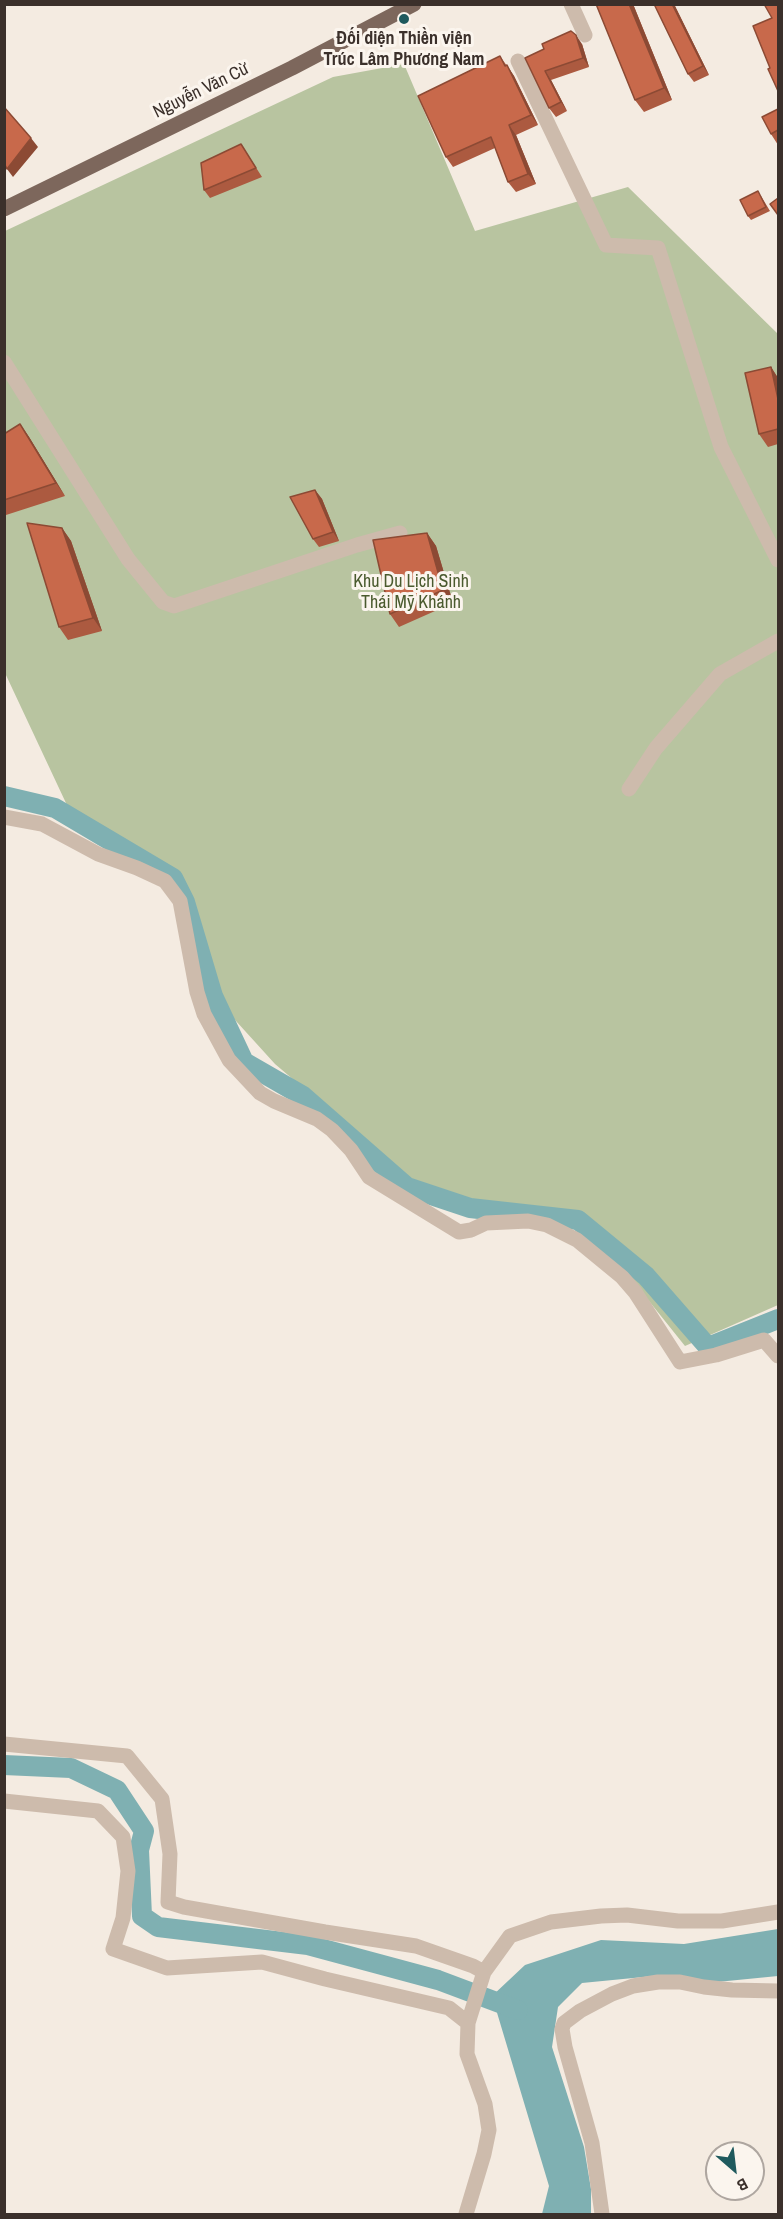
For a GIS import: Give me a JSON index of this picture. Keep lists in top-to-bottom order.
{
  "streets": {
    "main road": ["Nguyễn Văn Cừ"]
  },
  "parks": ["Khu Du Lịch Sinh Thái Mỹ Khánh"],
  "places": ["Đối diện Thiền viện Trúc Lâm Phương Nam"],
  "north": "bottom right"
}
